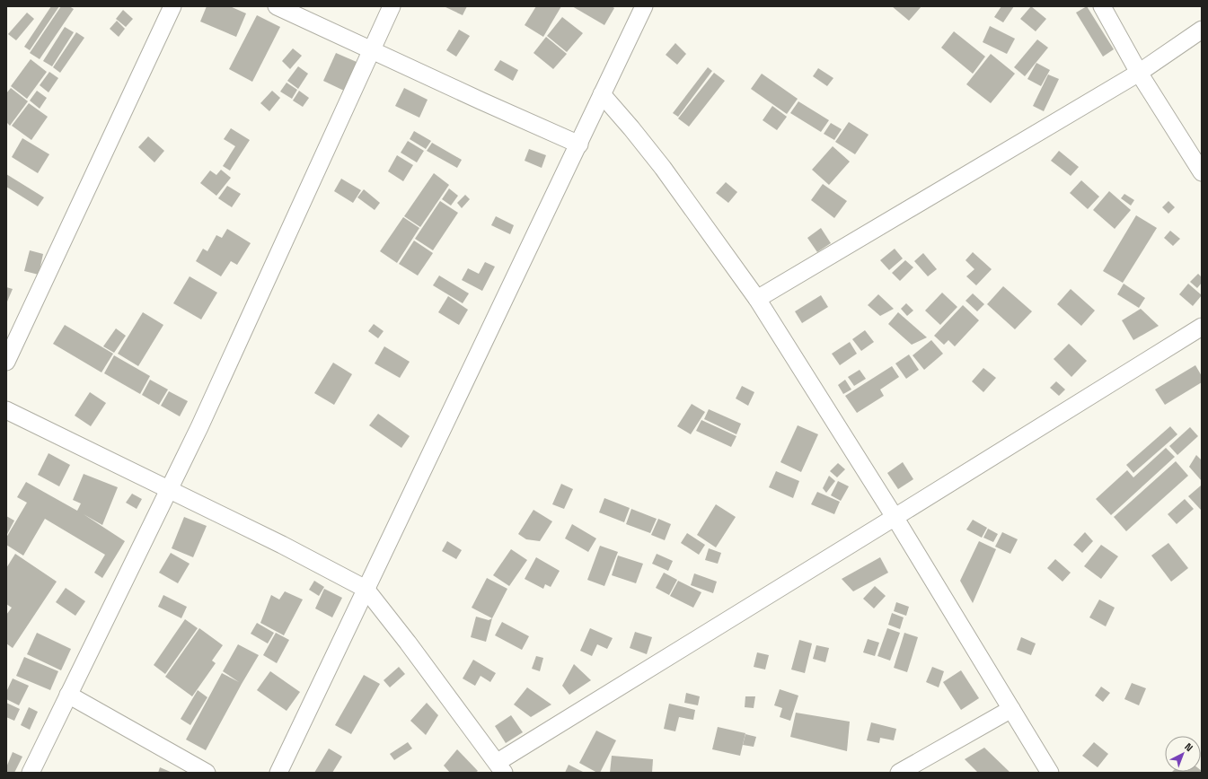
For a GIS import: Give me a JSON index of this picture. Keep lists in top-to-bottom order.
{
  "north": "top right"
}
